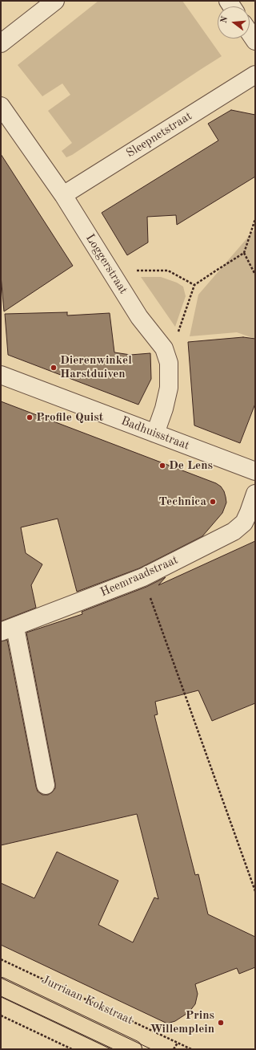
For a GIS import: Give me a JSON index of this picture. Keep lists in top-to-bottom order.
{
  "streets": {
    "main road": ["Jurriaan Kokstraat"],
    "street": [
      "Sleepnetstraat",
      "Loggerstraat",
      "Badhuisstraat",
      "Heemraadstraat"
    ]
  },
  "crossings": [
    ["Sleepnetstraat", "Loggerstraat"],
    ["Loggerstraat", "Badhuisstraat"]
  ],
  "places": [
    "Dierenwinkel Harstduiven",
    "Profile Quist",
    "De Lens",
    "Technica",
    "Prins Willemplein"
  ],
  "north": "left"
}
